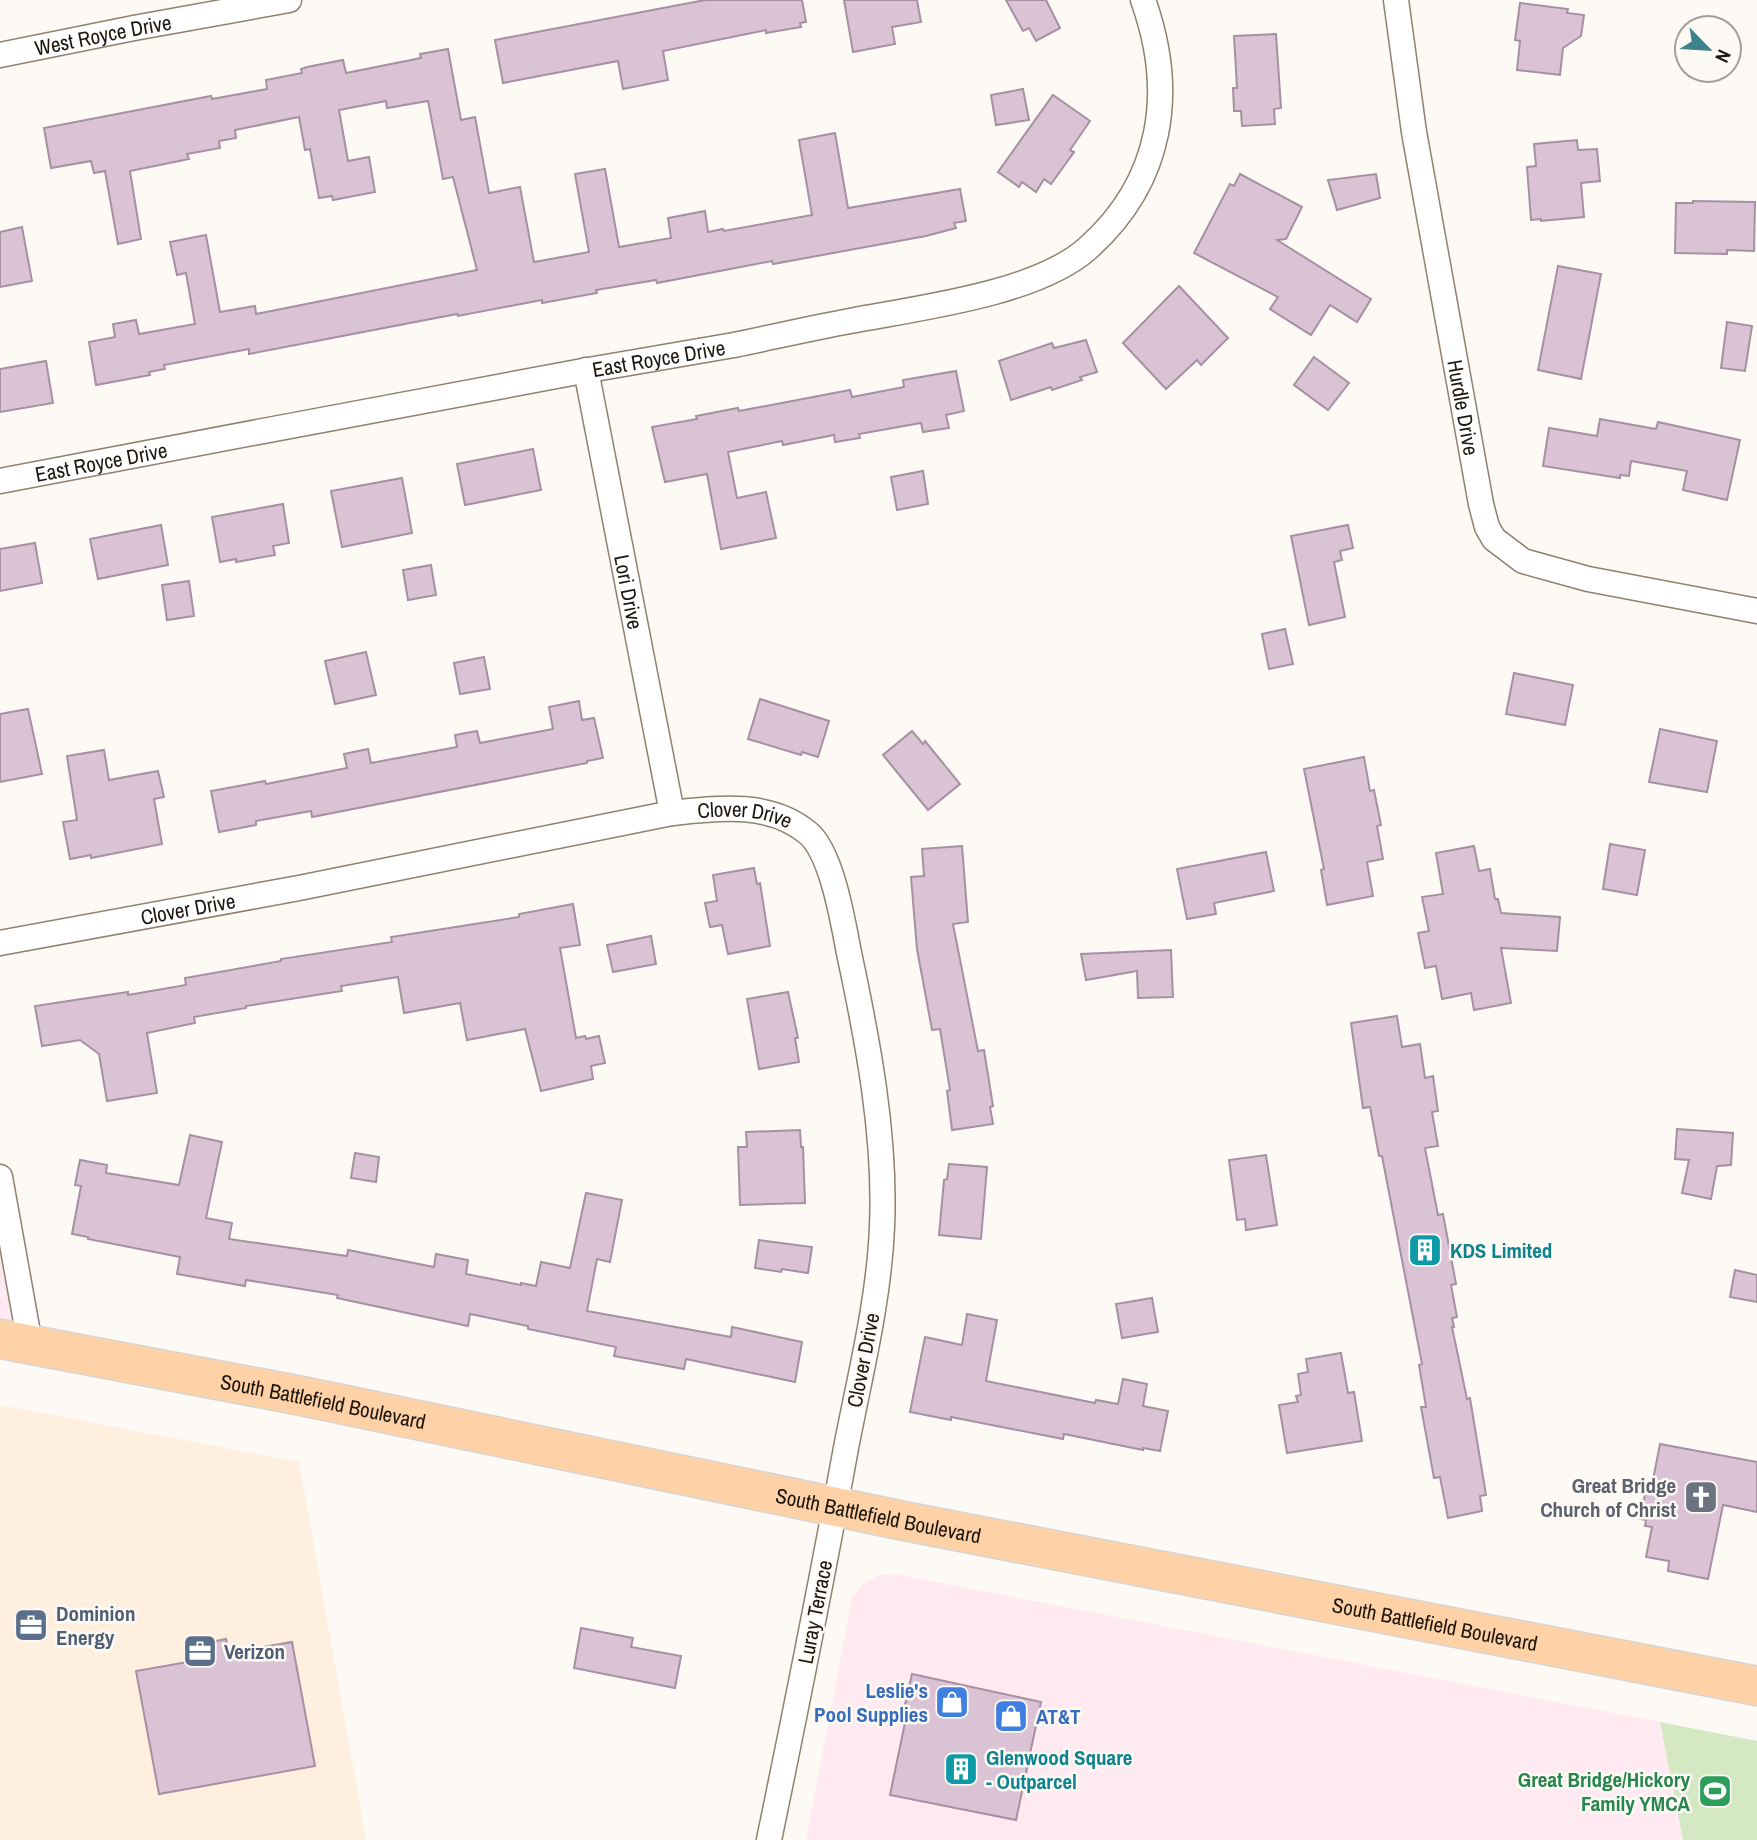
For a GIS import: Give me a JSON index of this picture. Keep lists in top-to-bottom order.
{
  "streets": {
    "main road": ["South Battlefield Boulevard"],
    "street": [
      "West Royce Drive",
      "East Royce Drive",
      "Hurdle Drive",
      "Lori Drive",
      "Clover Drive",
      "Luray Terrace"
    ]
  },
  "crossings": [
    ["East Royce Drive", "Lori Drive"],
    ["Lori Drive", "Clover Drive"],
    ["Clover Drive", "South Battlefield Boulevard"],
    ["Clover Drive", "Luray Terrace"],
    ["South Battlefield Boulevard", "Luray Terrace"]
  ],
  "places": {
    "building": ["KDS Limited", "Glenwood Square - Outparcel"],
    "church": ["Great Bridge Church of Christ"],
    "office": ["Dominion Energy", "Verizon"],
    "shop": ["Leslie's Pool Supplies", "AT&T"],
    "sports": ["Great Bridge/Hickory Family YMCA"]
  },
  "north": "bottom right"
}
